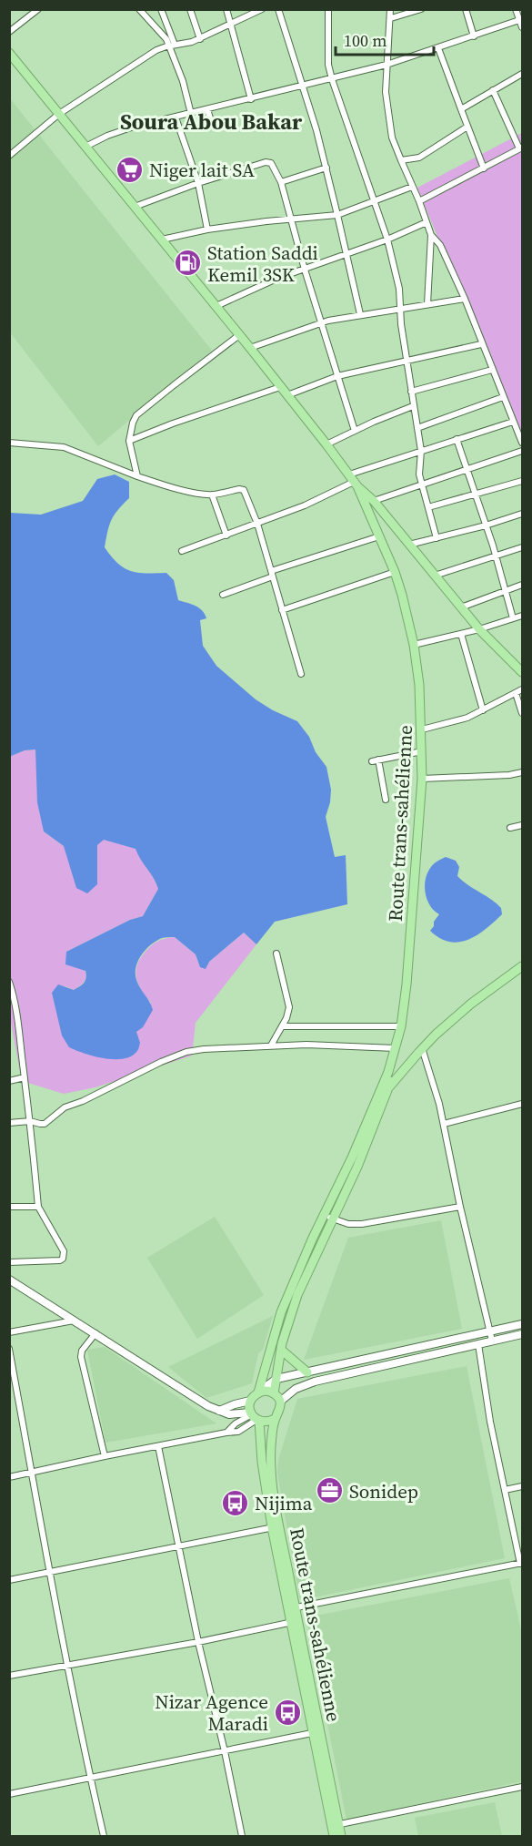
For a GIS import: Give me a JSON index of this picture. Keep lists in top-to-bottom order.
{
  "streets": {
    "highway": ["Route trans-sahélienne"]
  },
  "districts": ["Soura Abou Bakar"],
  "places": {
    "supermarket": ["Niger lait SA"],
    "fuel station": ["Station Saddi Kemil 3SK"],
    "office": ["Sonidep"],
    "bus stop": ["Nijima", "Nizar Agence Maradi"]
  },
  "scale_bar": "100 m"
}
